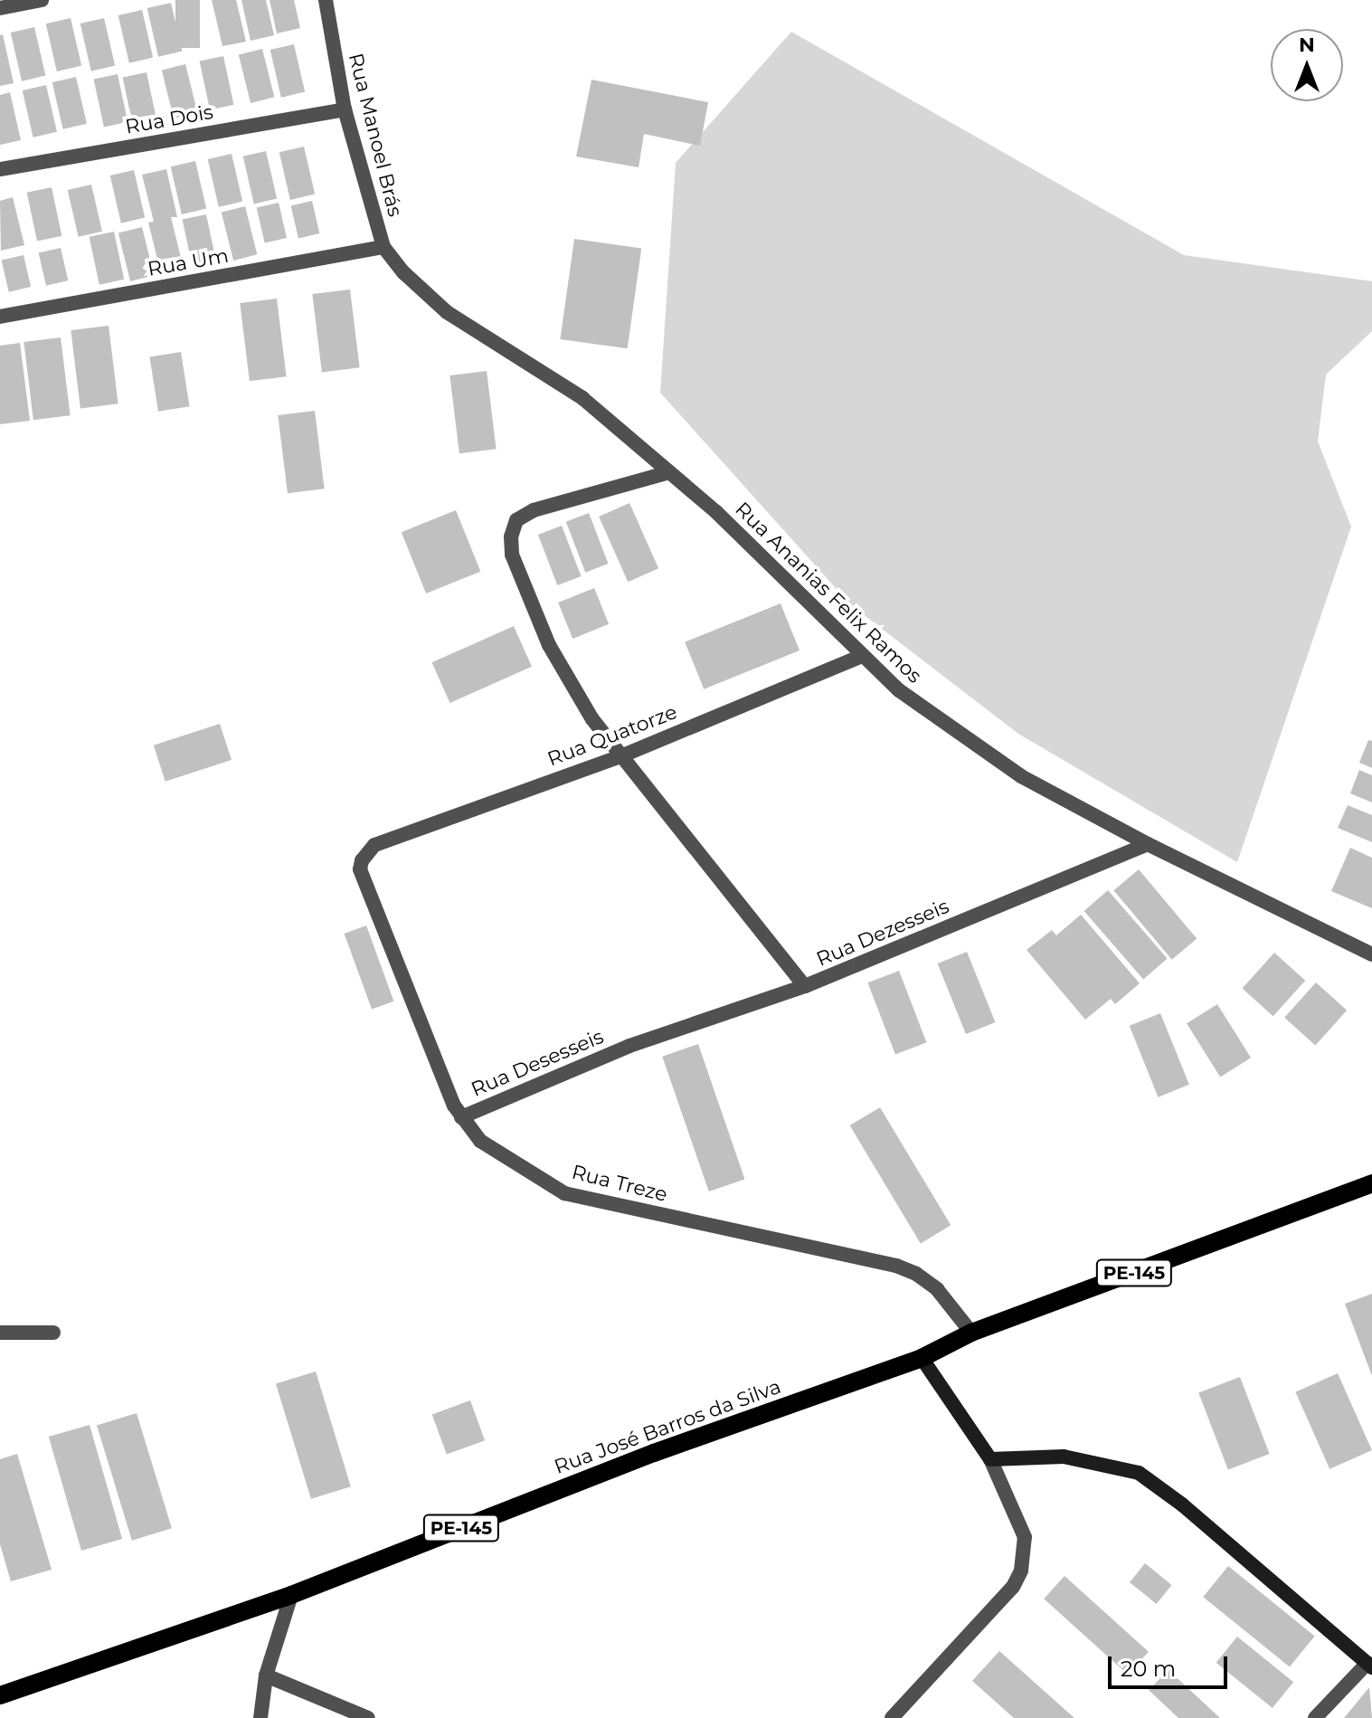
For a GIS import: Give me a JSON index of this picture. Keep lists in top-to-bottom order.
{
  "streets": {
    "main road": ["PE-145", "Rua José Barros da Silva"],
    "street": [
      "Rua Dois",
      "Rua Manoel Brás",
      "Rua Um",
      "Rua Ananias Felix Ramos",
      "Rua Quatorze",
      "Rua Dezesseis",
      "Rua Desesseis",
      "Rua Treze"
    ]
  },
  "crossings": [
    ["Rua Dois", "Rua Manoel Brás"],
    ["Rua Manoel Brás", "Rua Um"],
    ["Rua Manoel Brás", "Rua Ananias Felix Ramos"],
    ["Rua Ananias Felix Ramos", "Rua Quatorze"],
    ["Rua Ananias Felix Ramos", "Rua Dezesseis"],
    ["Rua Quatorze", "Rua Treze"],
    ["Rua Dezesseis", "Rua Desesseis"],
    ["Rua Desesseis", "Rua Treze"],
    ["Rua Treze", "Rua José Barros da Silva"]
  ],
  "scale_bar": "20 m",
  "north": "top"
}
